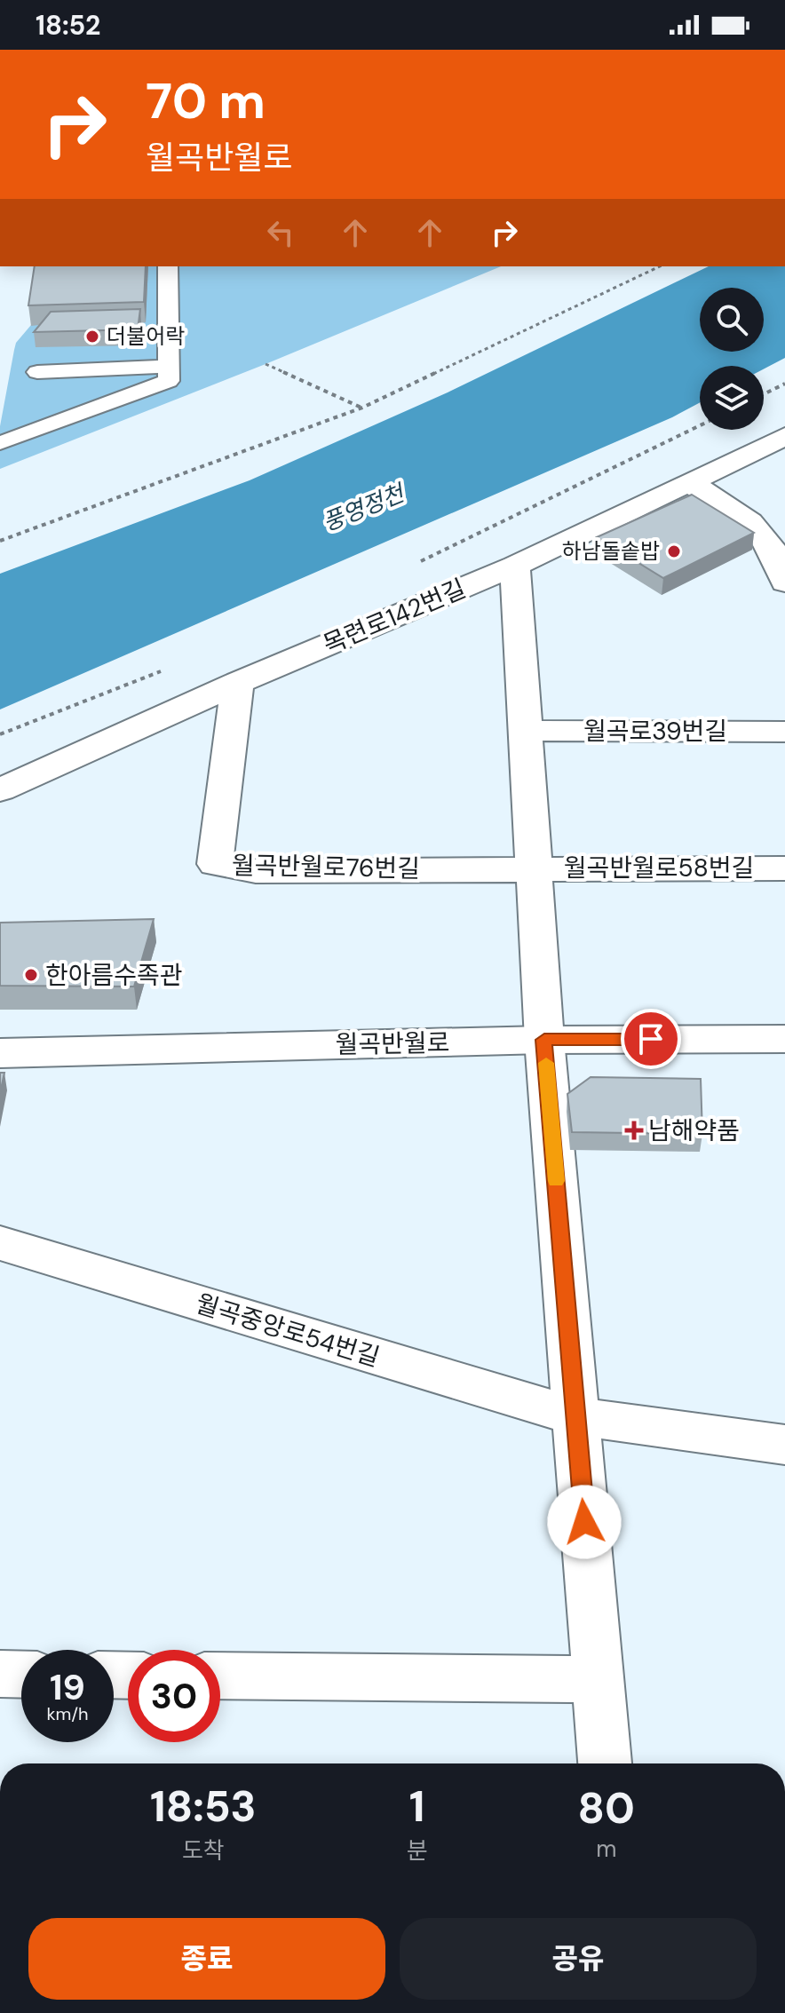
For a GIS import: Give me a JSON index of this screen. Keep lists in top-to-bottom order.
{
  "streets": {
    "street": [
      "목련로142번길",
      "월곡로39번길",
      "월곡반월로76번길",
      "월곡반월로58번길",
      "월곡반월로",
      "월곡중앙로54번길"
    ]
  },
  "crossings": [
    ["목련로142번길", "월곡반월로76번길"],
    ["월곡반월로76번길", "월곡반월로58번길"]
  ],
  "water": ["풍영정천"],
  "places": {
    "other": ["더불어락", "하남돌솥밥", "한아름수족관"],
    "health": ["남해약품"]
  },
  "page": {
    "status": "18:52",
    "turn": ["70 m", "월곡반월로"],
    "speed": "19 km/h",
    "limit": "30",
    "eta": [
      "18:53",
      "도착",
      "1",
      "분",
      "80",
      "m"
    ],
    "buttons": ["종료", "공유"]
  }
}
